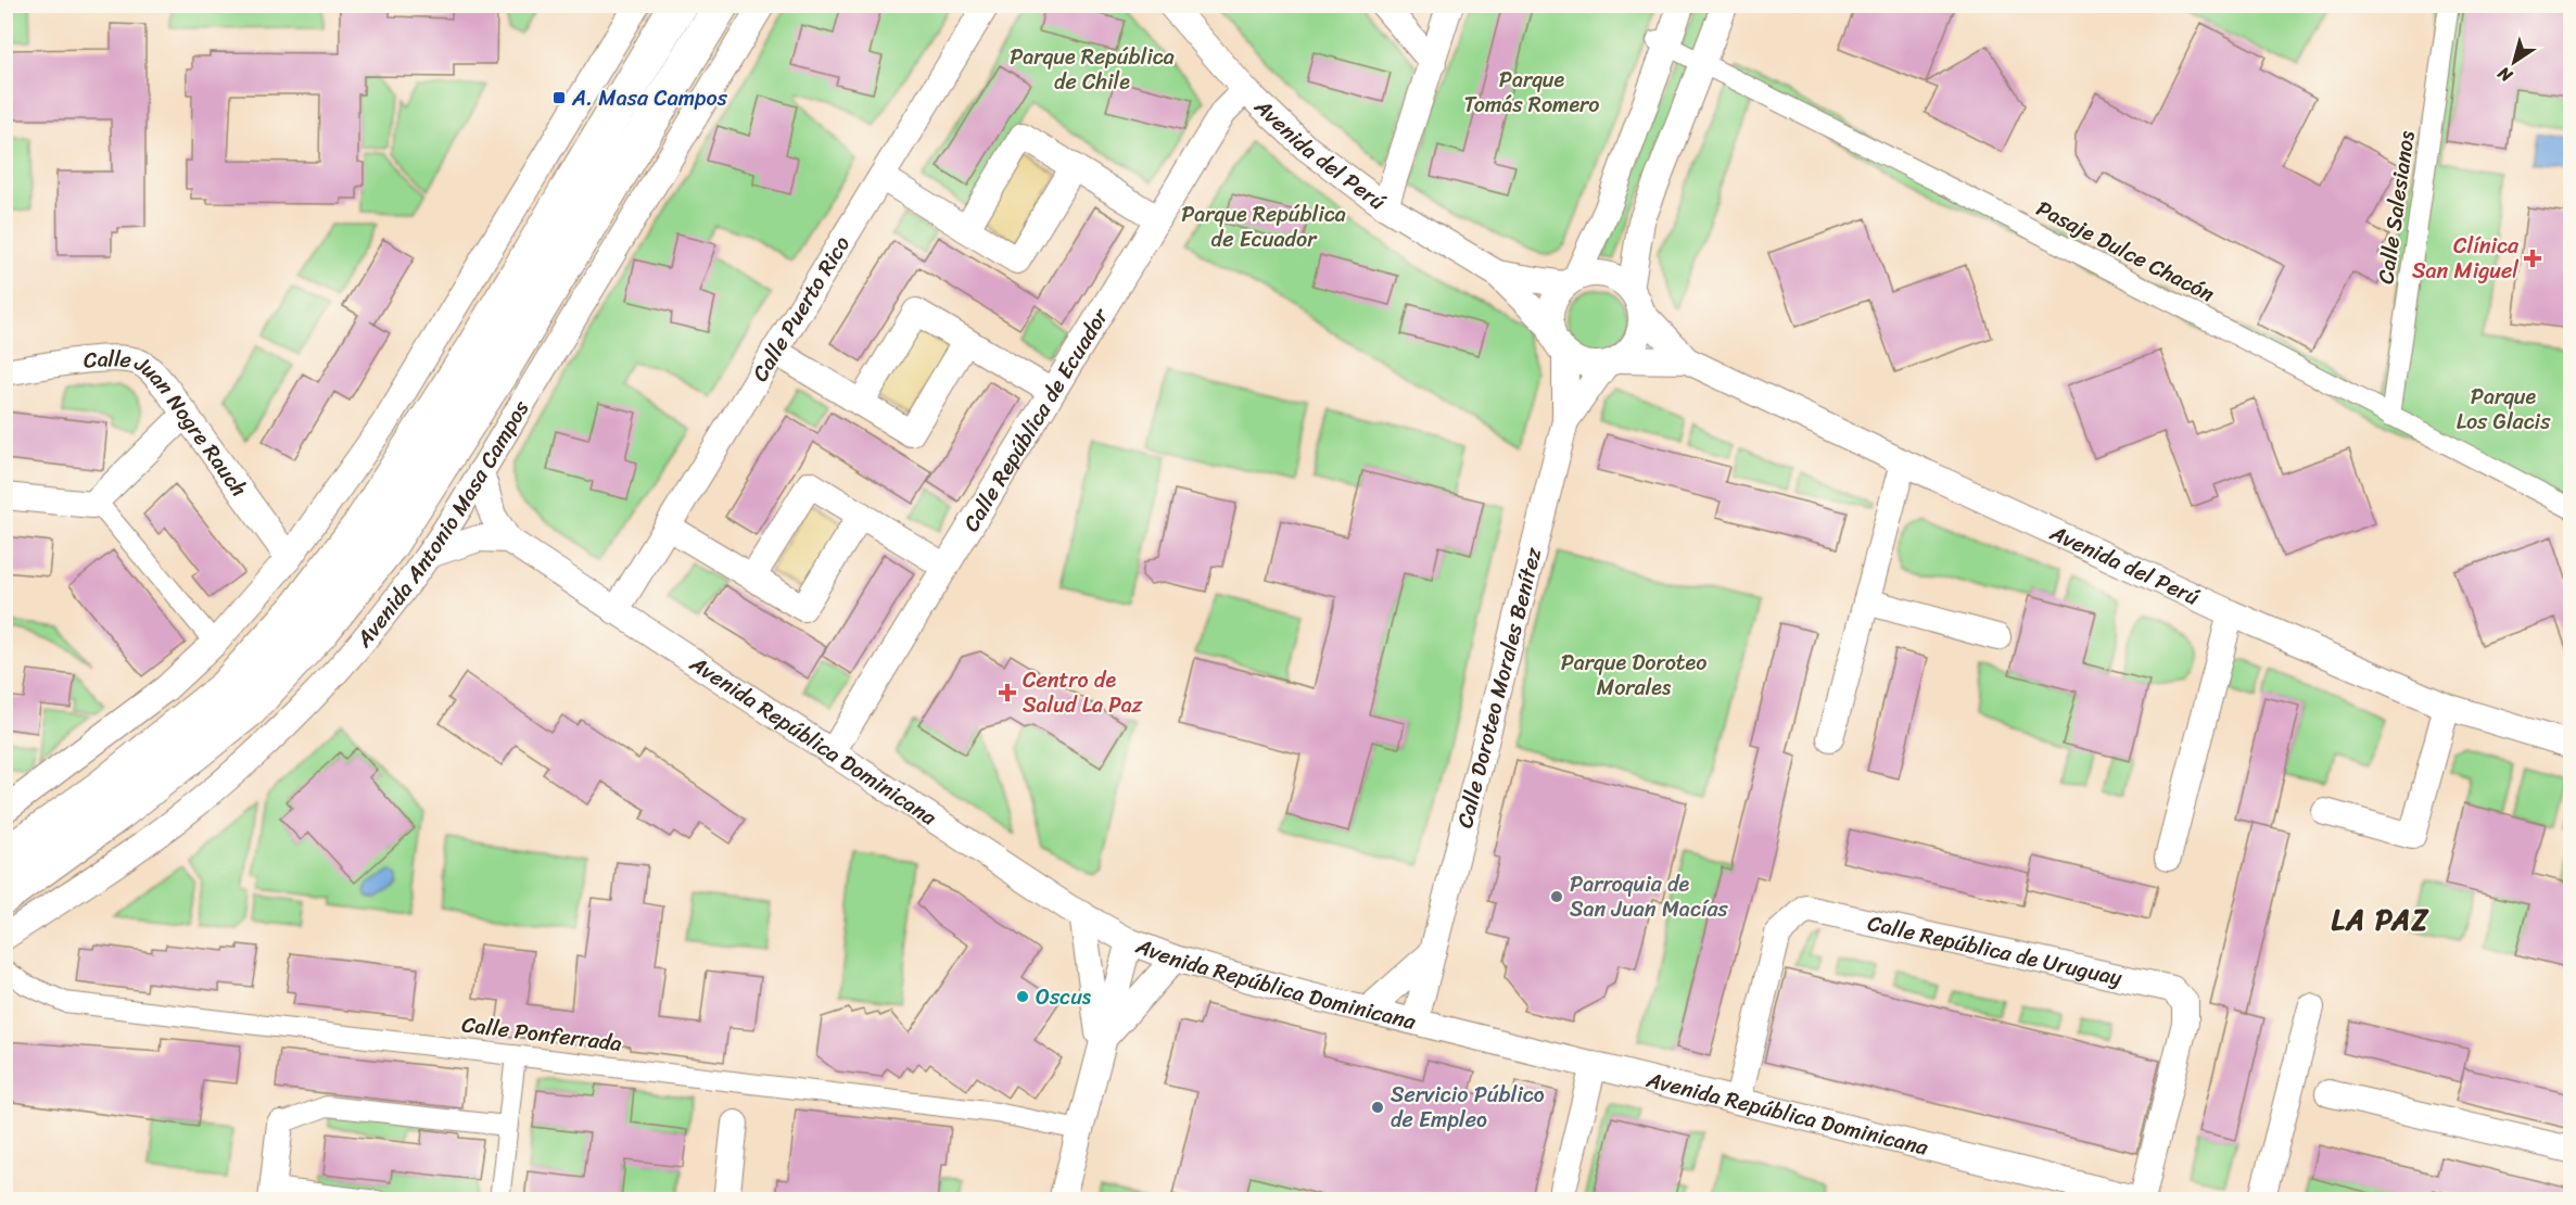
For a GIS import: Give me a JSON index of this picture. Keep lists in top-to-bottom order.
{
  "streets": {
    "highway": ["Avenida Antonio Masa Campos"],
    "street": [
      "Avenida del Perú",
      "Calle Salesianos",
      "Pasaje Dulce Chacón",
      "Calle Puerto Rico",
      "Calle República de Ecuador",
      "Calle Juan Nogre Rauch",
      "Calle Doroteo Morales Benítez",
      "Avenida República Dominicana",
      "Calle República de Uruguay",
      "Calle Ponferrada"
    ]
  },
  "crossings": [
    ["Avenida del Perú", "Calle República de Ecuador"],
    ["Avenida del Perú", "Calle Doroteo Morales Benítez"],
    ["Calle Salesianos", "Pasaje Dulce Chacón"],
    ["Calle Puerto Rico", "Avenida República Dominicana"],
    ["Calle República de Ecuador", "Avenida República Dominicana"],
    ["Avenida Antonio Masa Campos", "Avenida República Dominicana"],
    ["Calle Doroteo Morales Benítez", "Avenida República Dominicana"],
    ["Avenida República Dominicana", "Calle República de Uruguay"]
  ],
  "districts": ["LA PAZ"],
  "parks": [
    "Parque República de Chile",
    "Parque Tomás Romero",
    "Parque República de Ecuador",
    "Parque Los Glacis",
    "Parque Doroteo Morales"
  ],
  "places": {
    "transit": ["A. Masa Campos"],
    "health": ["Clínica San Miguel", "Centro de Salud La Paz"],
    "other": ["Parroquia de San Juan Macías", "Oscus", "Servicio Público de Empleo"]
  },
  "north": "bottom left"
}
